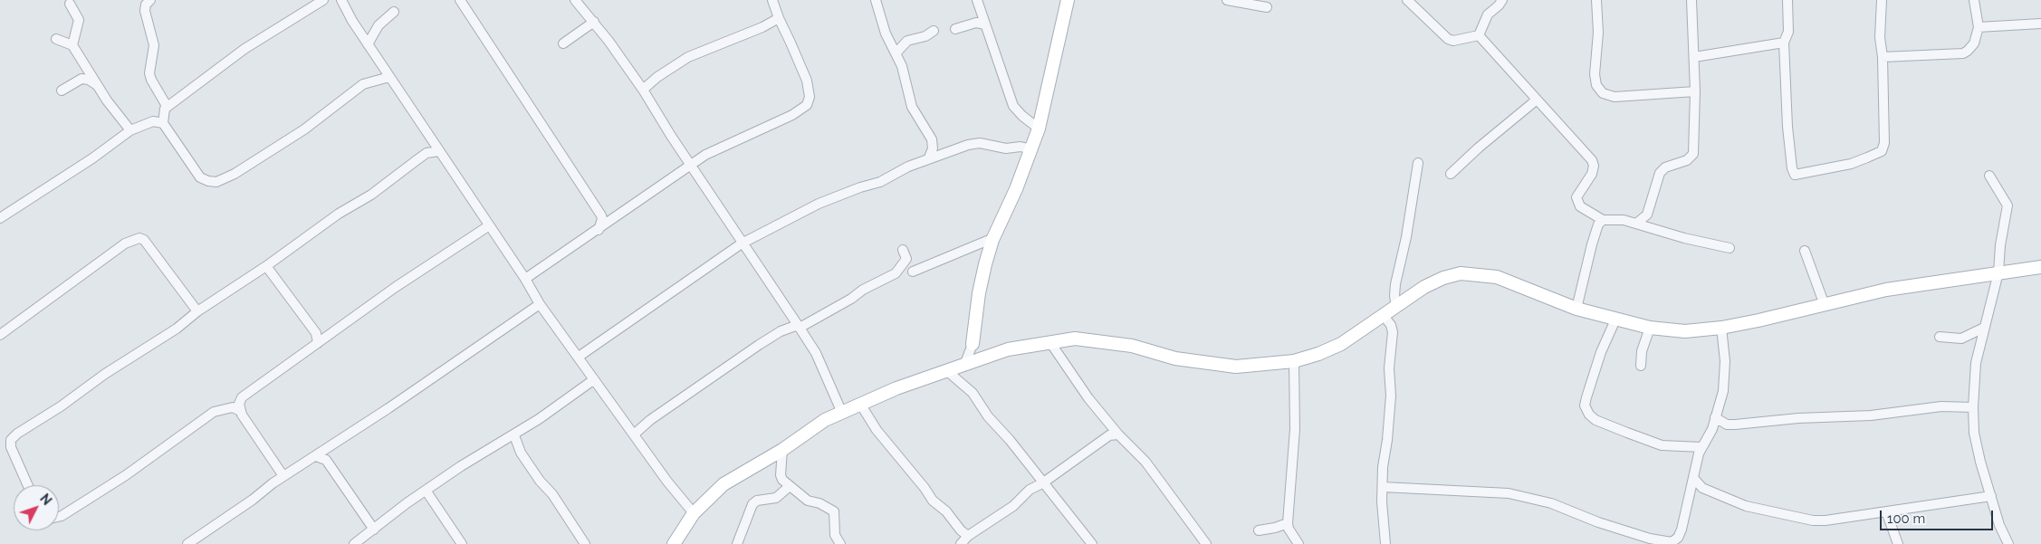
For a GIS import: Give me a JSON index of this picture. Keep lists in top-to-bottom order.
{
  "scale_bar": "100 m",
  "north": "top right"
}
